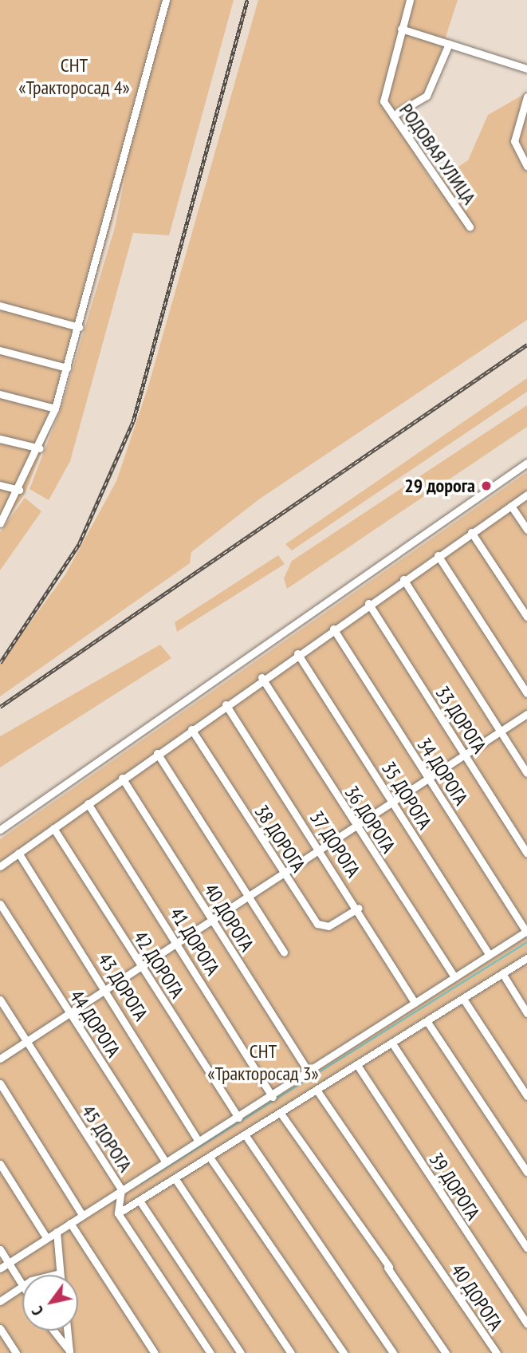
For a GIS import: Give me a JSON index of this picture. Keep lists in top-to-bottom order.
{
  "streets": {
    "street": [
      "РОДОВАЯ УЛИЦА",
      "33 ДОРОГА",
      "34 ДОРОГА",
      "35 ДОРОГА",
      "36 ДОРОГА",
      "38 ДОРОГА",
      "37 ДОРОГА",
      "40 ДОРОГА",
      "41 ДОРОГА",
      "42 ДОРОГА",
      "43 ДОРОГА",
      "44 ДОРОГА",
      "45 ДОРОГА",
      "39 ДОРОГА"
    ]
  },
  "crossings": [
    ["38 ДОРОГА", "37 ДОРОГА"]
  ],
  "parks": ["СНТ «Тракторосад 4»", "СНТ «Тракторосад 3»"],
  "places": ["29 дорога"],
  "north": "bottom left"
}
